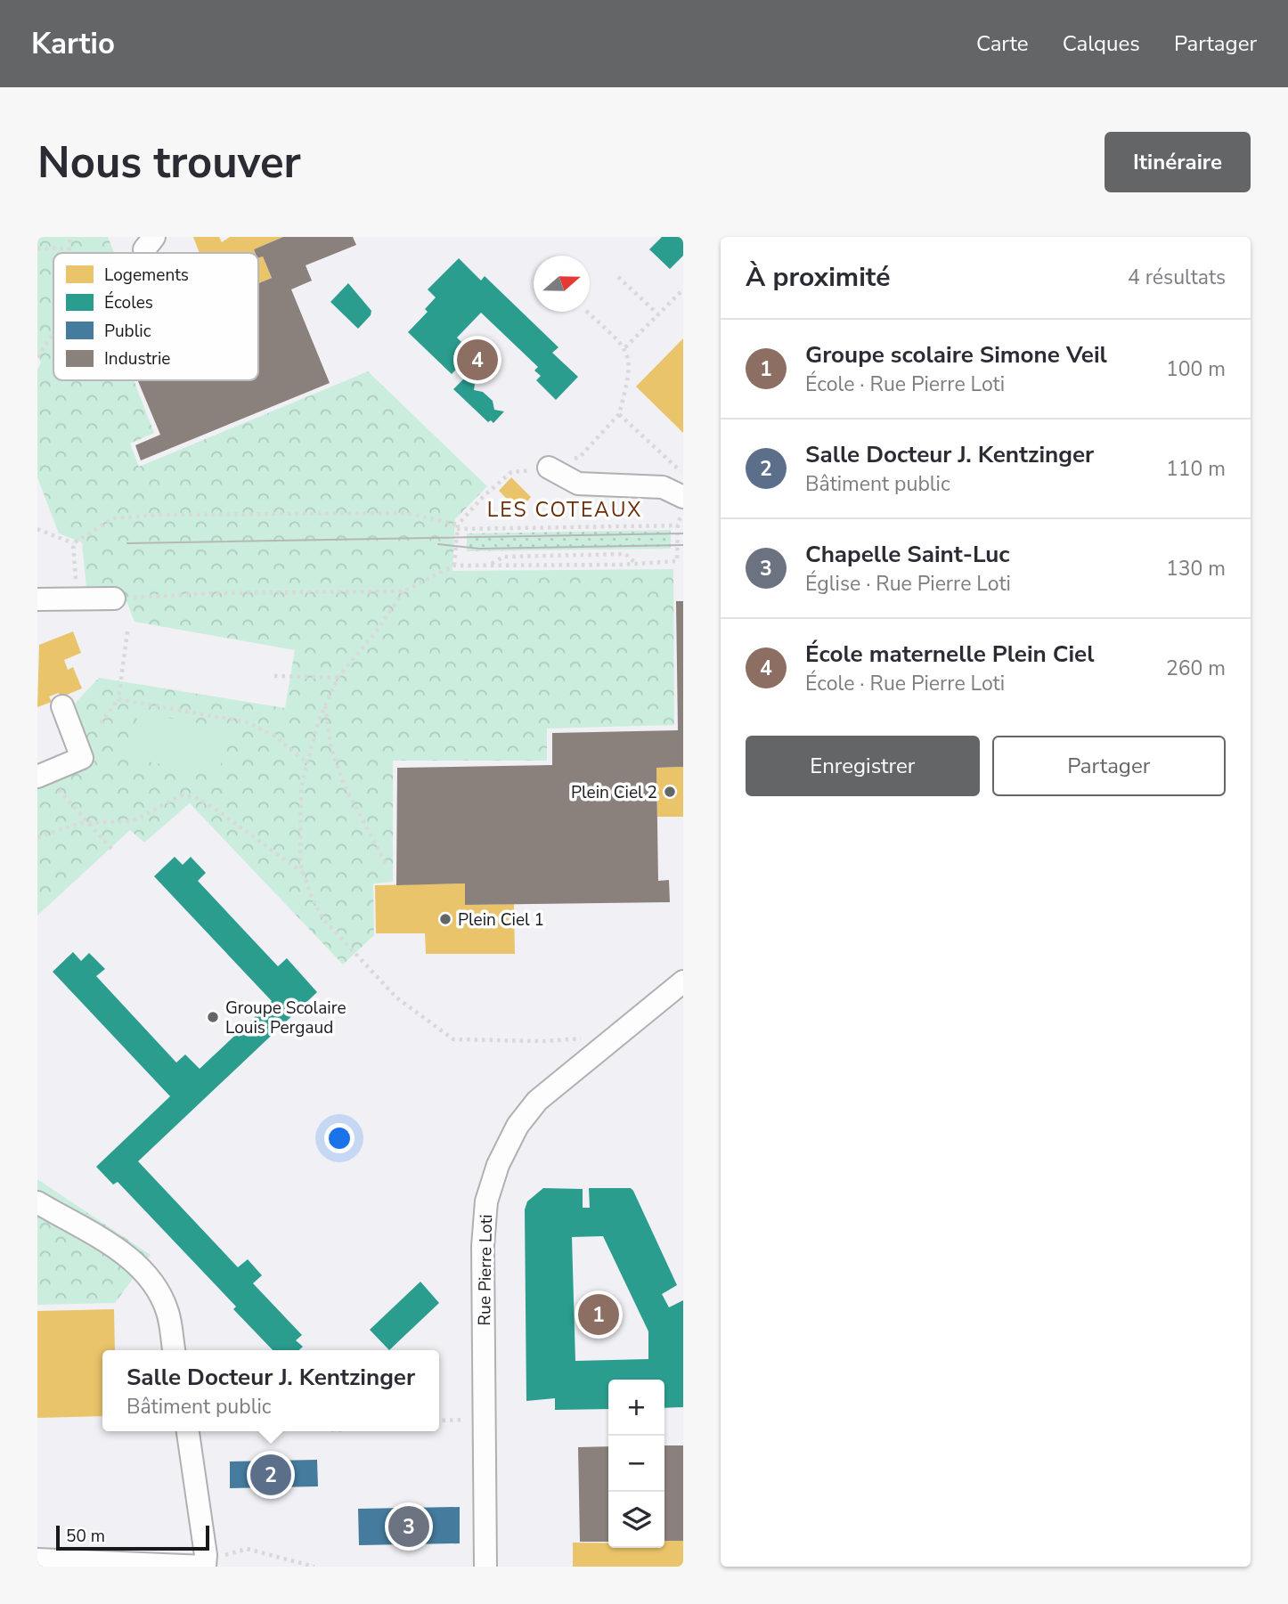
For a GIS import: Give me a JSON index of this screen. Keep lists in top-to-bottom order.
{
  "streets": {
    "street": ["Rue Pierre Loti"]
  },
  "districts": ["LES COTEAUX"],
  "places": ["Plein Ciel 2", "Plein Ciel 1", "Groupe Scolaire Louis Pergaud"],
  "legend": [
    "Logements",
    "Écoles",
    "Public",
    "Industrie"
  ],
  "scale_bar": "50 m",
  "north": "right",
  "page": {
    "header": "Kartio",
    "nav": ["Carte", "Calques", "Partager"],
    "buttons": [
      "Itinéraire",
      ["Enregistrer", "Partager"]
    ],
    "title": "Nous trouver",
    "heading": ["À proximité", "4 résultats"],
    "list": [
      {
        "mark": "1",
        "name": "Groupe scolaire Simone Veil",
        "note": "École · Rue Pierre Loti",
        "value": "100 m"
      },
      {
        "mark": "2",
        "name": "Salle Docteur J. Kentzinger",
        "note": "Bâtiment public",
        "value": "110 m"
      },
      {
        "mark": "3",
        "name": "Chapelle Saint-Luc",
        "note": "Église · Rue Pierre Loti",
        "value": "130 m"
      },
      {
        "mark": "4",
        "name": "École maternelle Plein Ciel",
        "note": "École · Rue Pierre Loti",
        "value": "260 m"
      }
    ],
    "pins": [
      "4",
      "1",
      "2",
      "3"
    ],
    "popup": ["Salle Docteur J. Kentzinger", "Bâtiment public"],
    "map_buttons": ["+", "−"],
    "scale": "50 m"
  }
}
